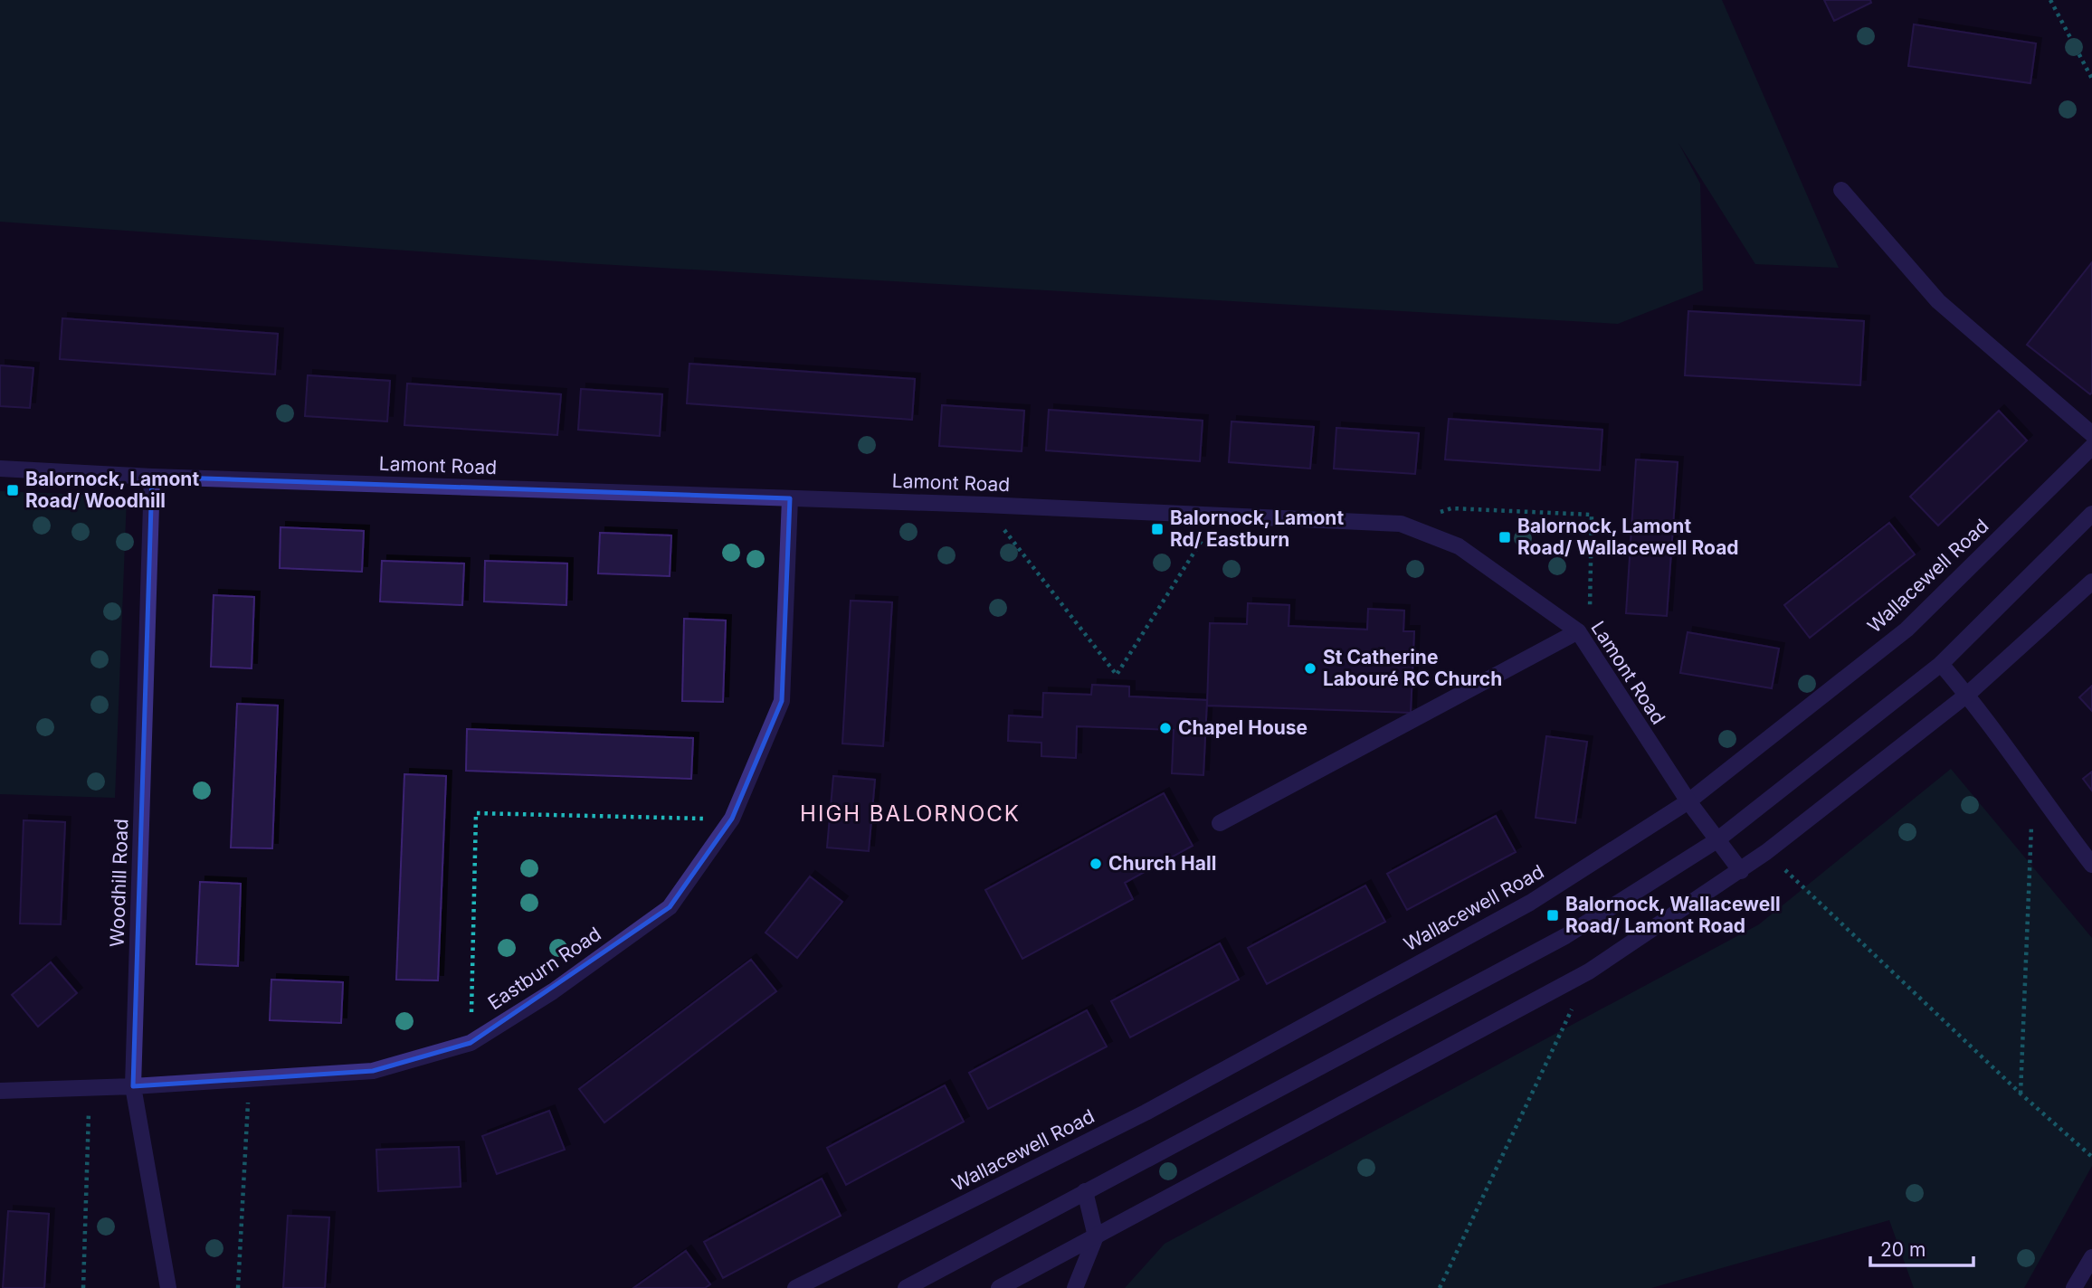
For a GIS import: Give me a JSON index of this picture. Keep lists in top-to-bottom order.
{
  "streets": {
    "street": [
      "Lamont Road",
      "Wallacewell Road",
      "Woodhill Road",
      "Eastburn Road"
    ]
  },
  "crossings": [
    ["Lamont Road", "Wallacewell Road"],
    ["Lamont Road", "Woodhill Road"],
    ["Lamont Road", "Eastburn Road"],
    ["Woodhill Road", "Eastburn Road"]
  ],
  "districts": ["HIGH BALORNOCK"],
  "places": {
    "transit": [
      "Balornock, Lamont Road/ Woodhill",
      "Balornock, Lamont Rd/ Eastburn",
      "Balornock, Lamont Road/ Wallacewell Road",
      "Balornock, Wallacewell Road/ Lamont Road"
    ],
    "other": ["St Catherine Labouré RC Church", "Chapel House", "Church Hall"]
  },
  "scale_bar": "20 m"
}
